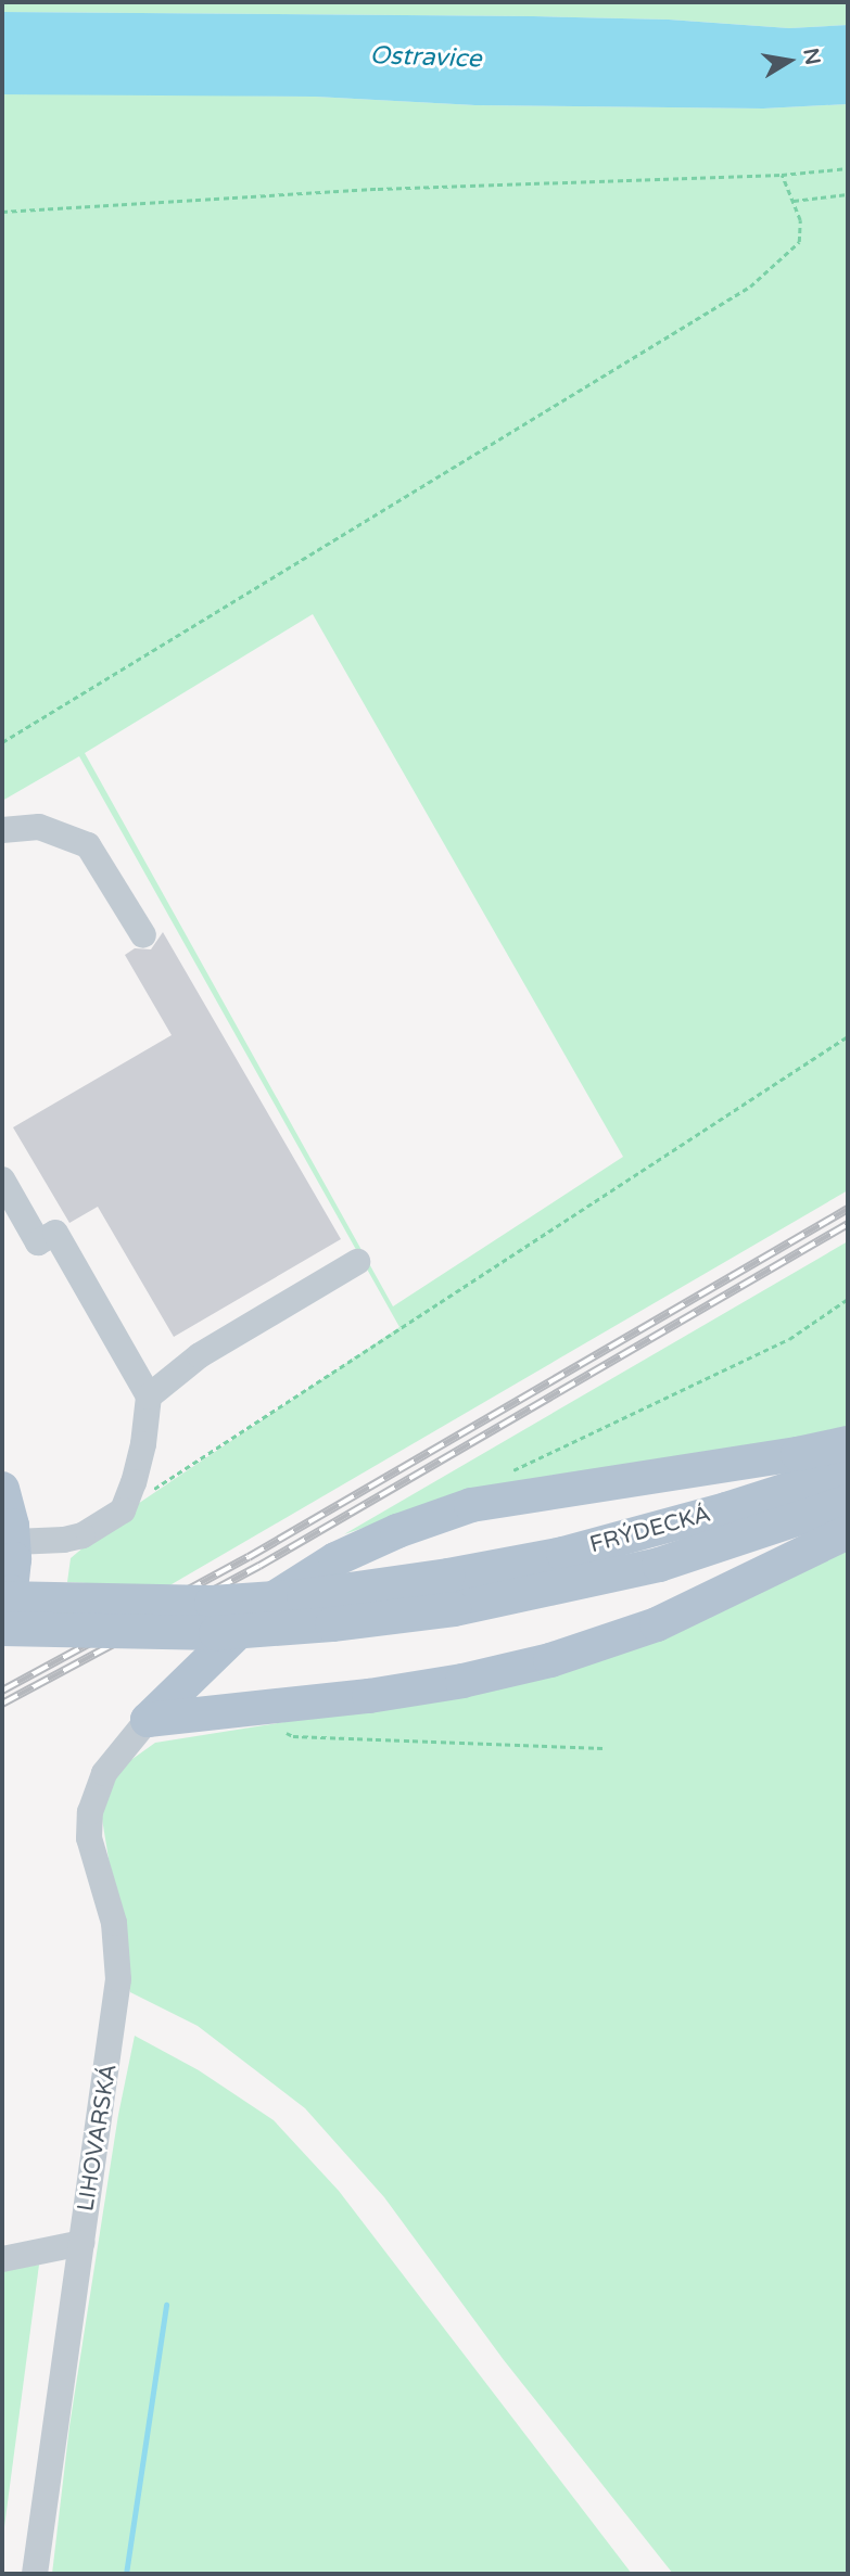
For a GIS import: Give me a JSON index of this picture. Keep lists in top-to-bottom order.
{
  "streets": {
    "main road": ["FRÝDECKÁ"],
    "street": ["LIHOVARSKÁ"]
  },
  "water": ["Ostravice"],
  "north": "right"
}
